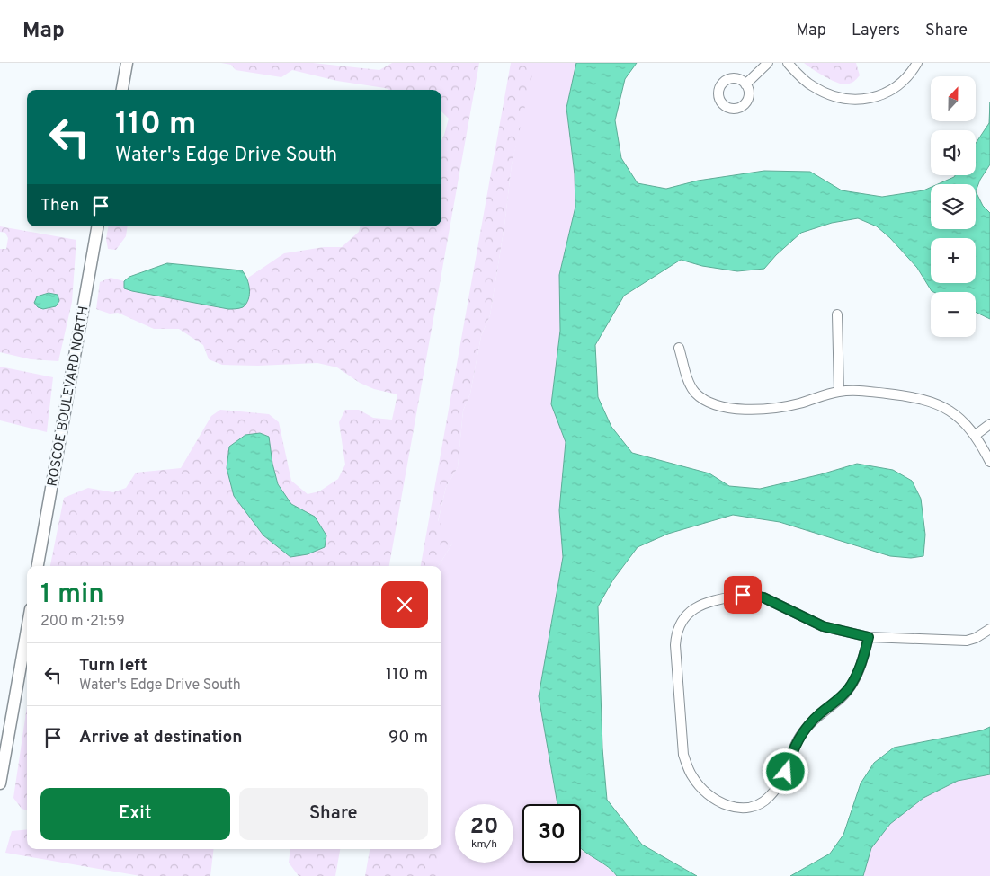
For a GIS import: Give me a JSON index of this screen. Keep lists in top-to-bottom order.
{
  "streets": {
    "street": ["ROSCOE BOULEVARD NORTH"]
  },
  "north": "top",
  "page": {
    "header": "Map",
    "nav": ["Map", "Layers", "Share"],
    "map_buttons": ["+", "−"],
    "turn": ["110 m", "Water's Edge Drive South"],
    "then": "Then",
    "heading": ["1 min", "200 m · 21:59"],
    "list": [
      {
        "name": "Turn left",
        "note": "Water's Edge Drive South",
        "value": "110 m"
      },
      {
        "name": "Arrive at destination",
        "value": "90 m"
      }
    ],
    "buttons": ["Exit", "Share"],
    "speed": "20 km/h",
    "limit": "30"
  }
}
